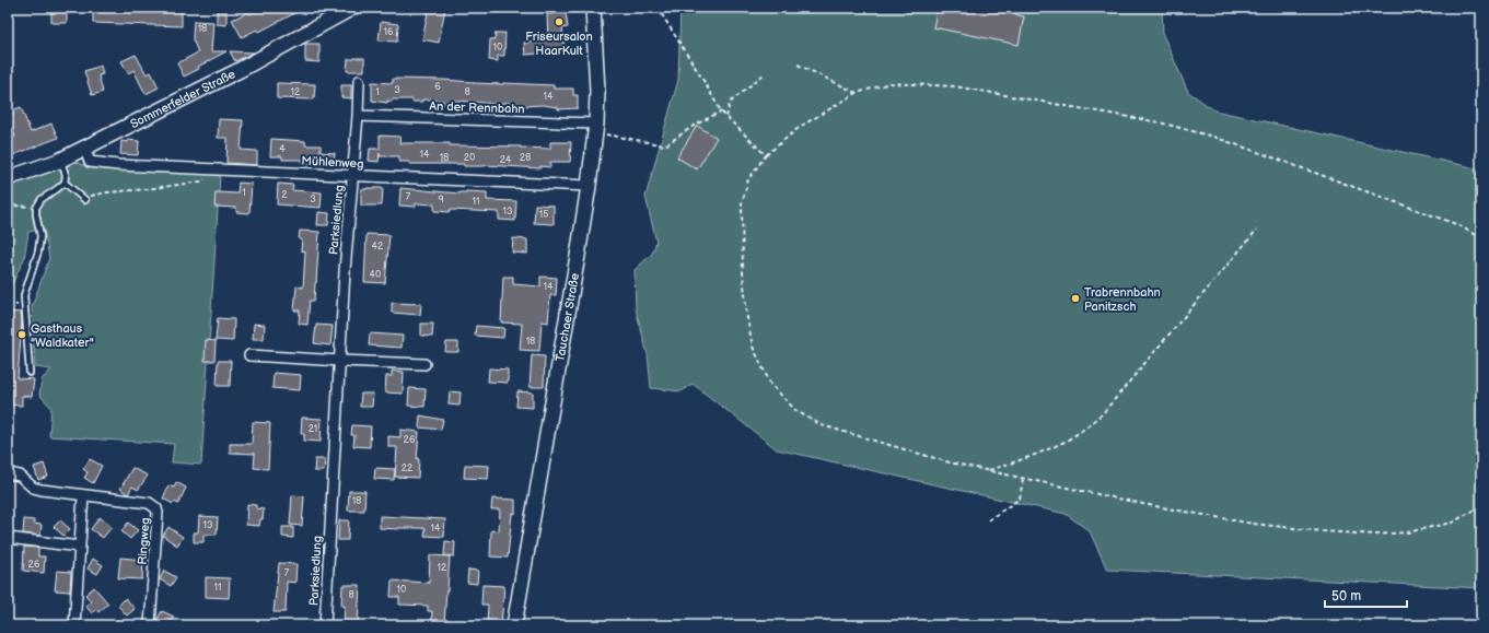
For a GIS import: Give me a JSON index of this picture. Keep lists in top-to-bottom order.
{
  "streets": {
    "street": [
      "Sommerfelder Straße",
      "An der Rennbahn",
      "Mühlenweg",
      "Parksiedlung",
      "Tauchaer Straße",
      "Ringweg"
    ]
  },
  "crossings": [
    ["Sommerfelder Straße", "Mühlenweg"],
    ["An der Rennbahn", "Parksiedlung"],
    ["An der Rennbahn", "Tauchaer Straße"],
    ["Mühlenweg", "Parksiedlung"],
    ["Mühlenweg", "Tauchaer Straße"]
  ],
  "places": ["Friseursalon HaarKult", "Trabrennbahn Panitzsch", "Gasthaus \"Waldkater\""],
  "house_numbers": [
    "18",
    "16",
    "10",
    "6",
    "3",
    "12",
    "1",
    "8",
    "14",
    "4",
    "14",
    "18",
    "20",
    "28",
    "24",
    "1",
    "2",
    "7",
    "3",
    "9",
    "11",
    "13",
    "15",
    "42",
    "40",
    "14",
    "18",
    "21",
    "26",
    "22",
    "18",
    "13",
    "14",
    "26",
    "12",
    "7",
    "11",
    "10",
    "8"
  ],
  "scale_bar": "50 m"
}
